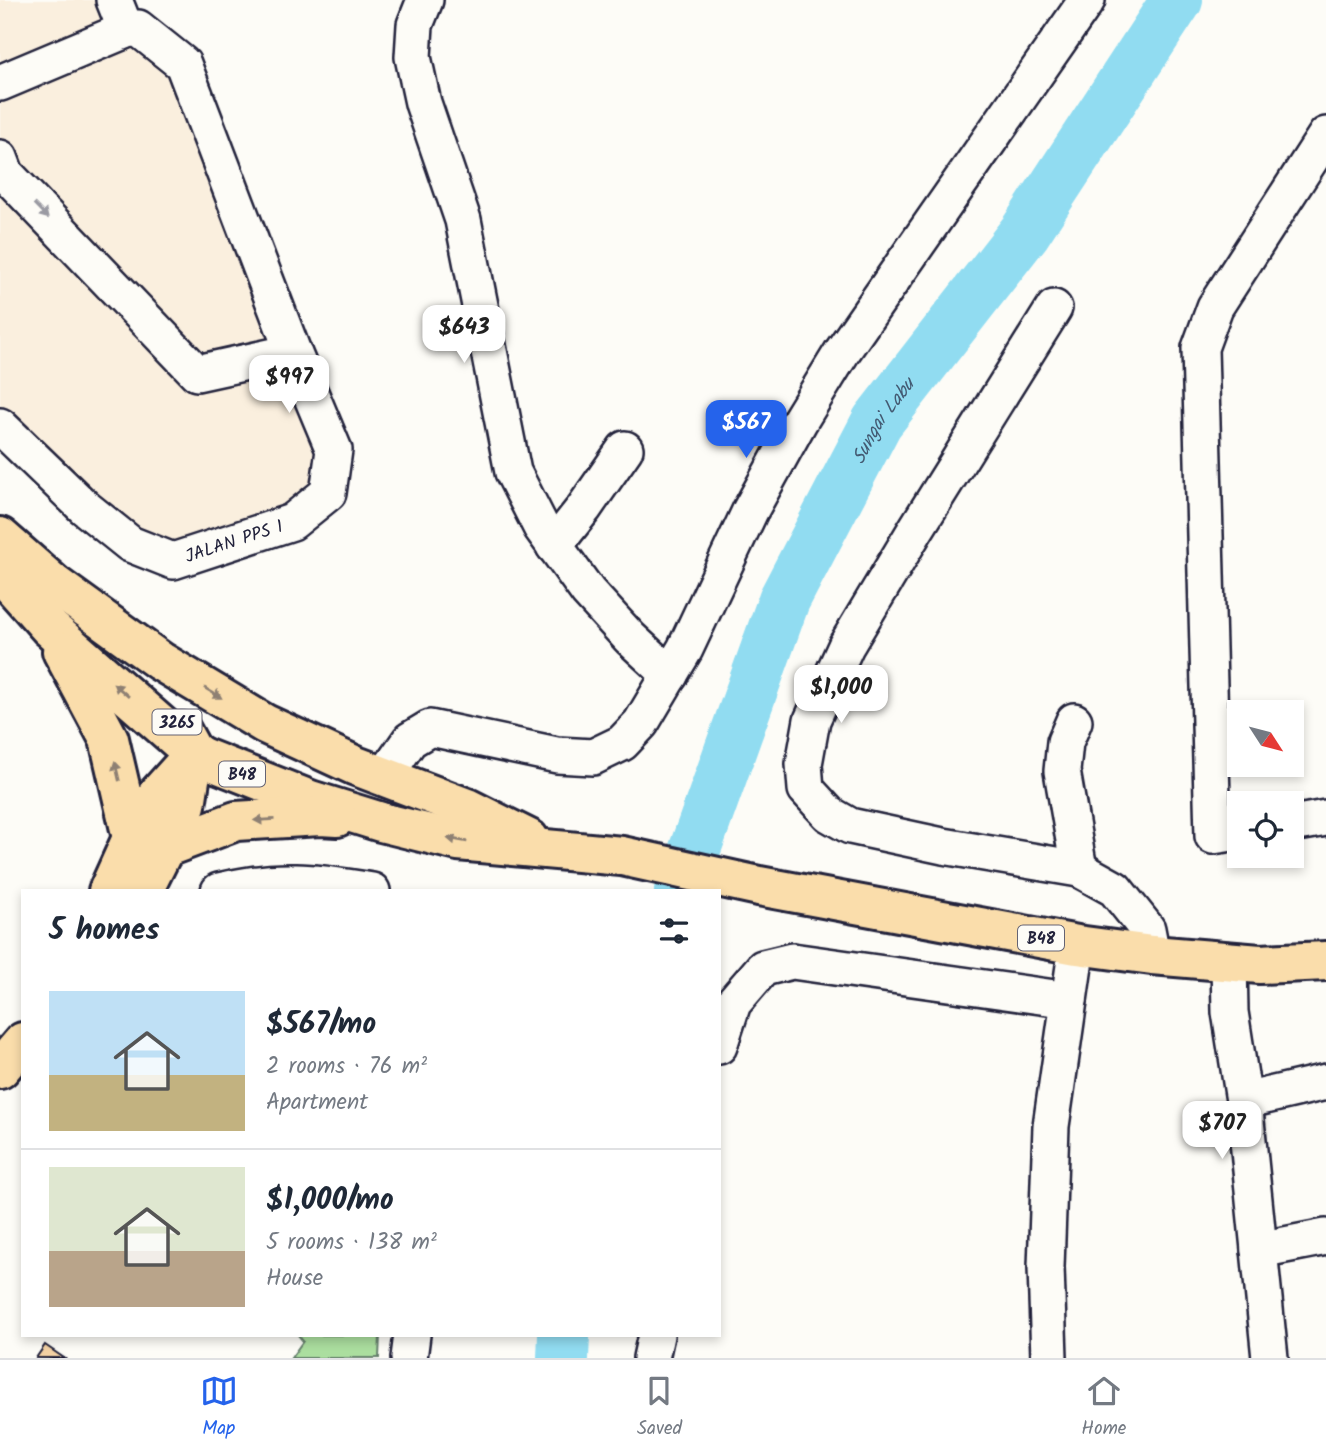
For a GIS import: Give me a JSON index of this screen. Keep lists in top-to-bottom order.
{
  "streets": {
    "main road": ["3265", "B48"],
    "street": ["JALAN PPS 1"]
  },
  "crossings": [
    ["3265", "B48"]
  ],
  "water": ["Sungai Labu"],
  "north": "bottom right",
  "page": {
    "price": [
      "$643",
      "$997",
      "$567",
      "$1,000",
      "$707"
    ],
    "heading": "5 homes",
    "list": [
      {
        "name": "$567/mo",
        "note": "2 rooms · 76 m² · Apartment"
      },
      {
        "name": "$1,000/mo",
        "note": "5 rooms · 138 m² · House"
      }
    ],
    "tabs": ["Map", "Saved", "Home"]
  }
}
